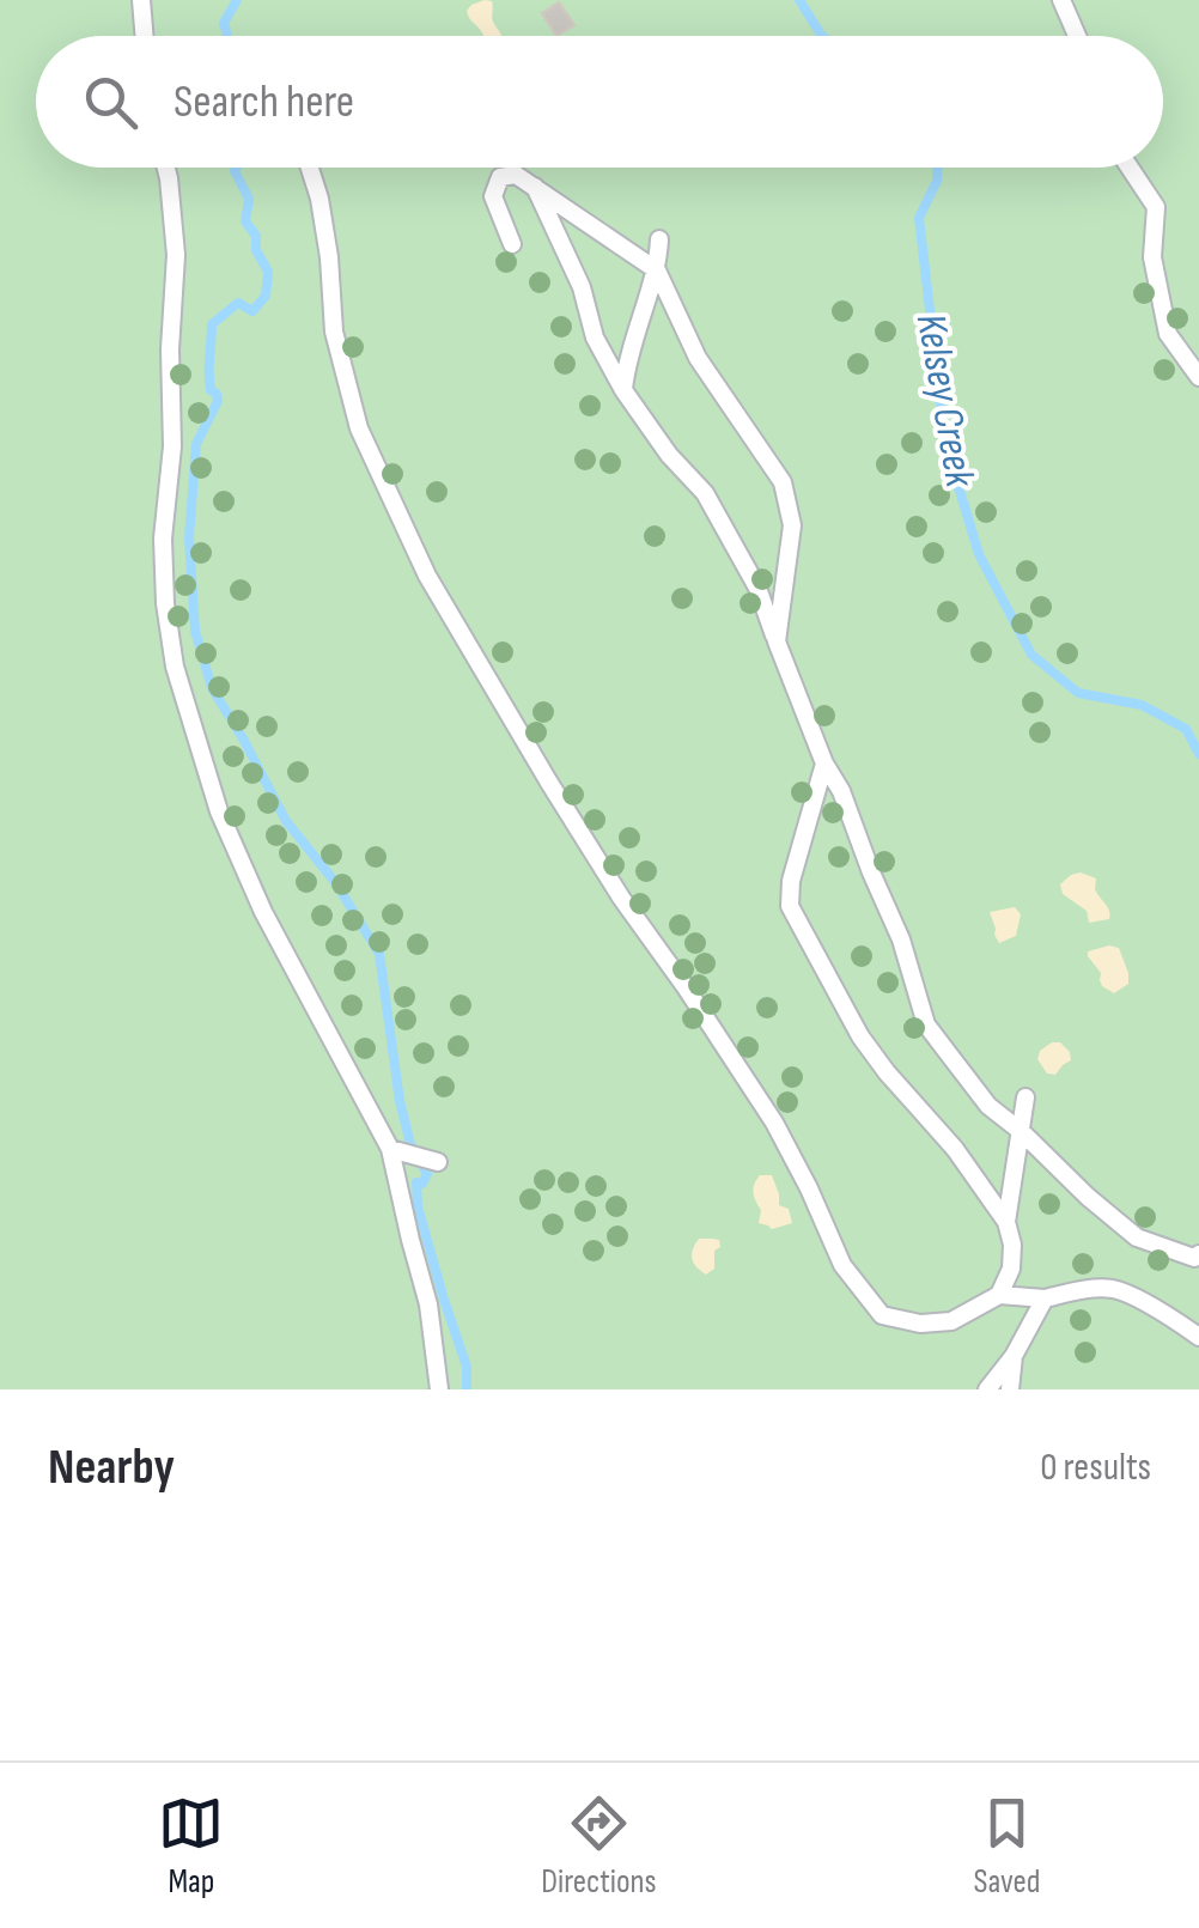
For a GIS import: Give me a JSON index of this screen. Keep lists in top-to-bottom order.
{
  "water": ["Kelsey Creek"],
  "page": {
    "search": "Search here",
    "heading": ["Nearby", "0 results"],
    "nav": ["Map", "Directions", "Saved"]
  }
}
